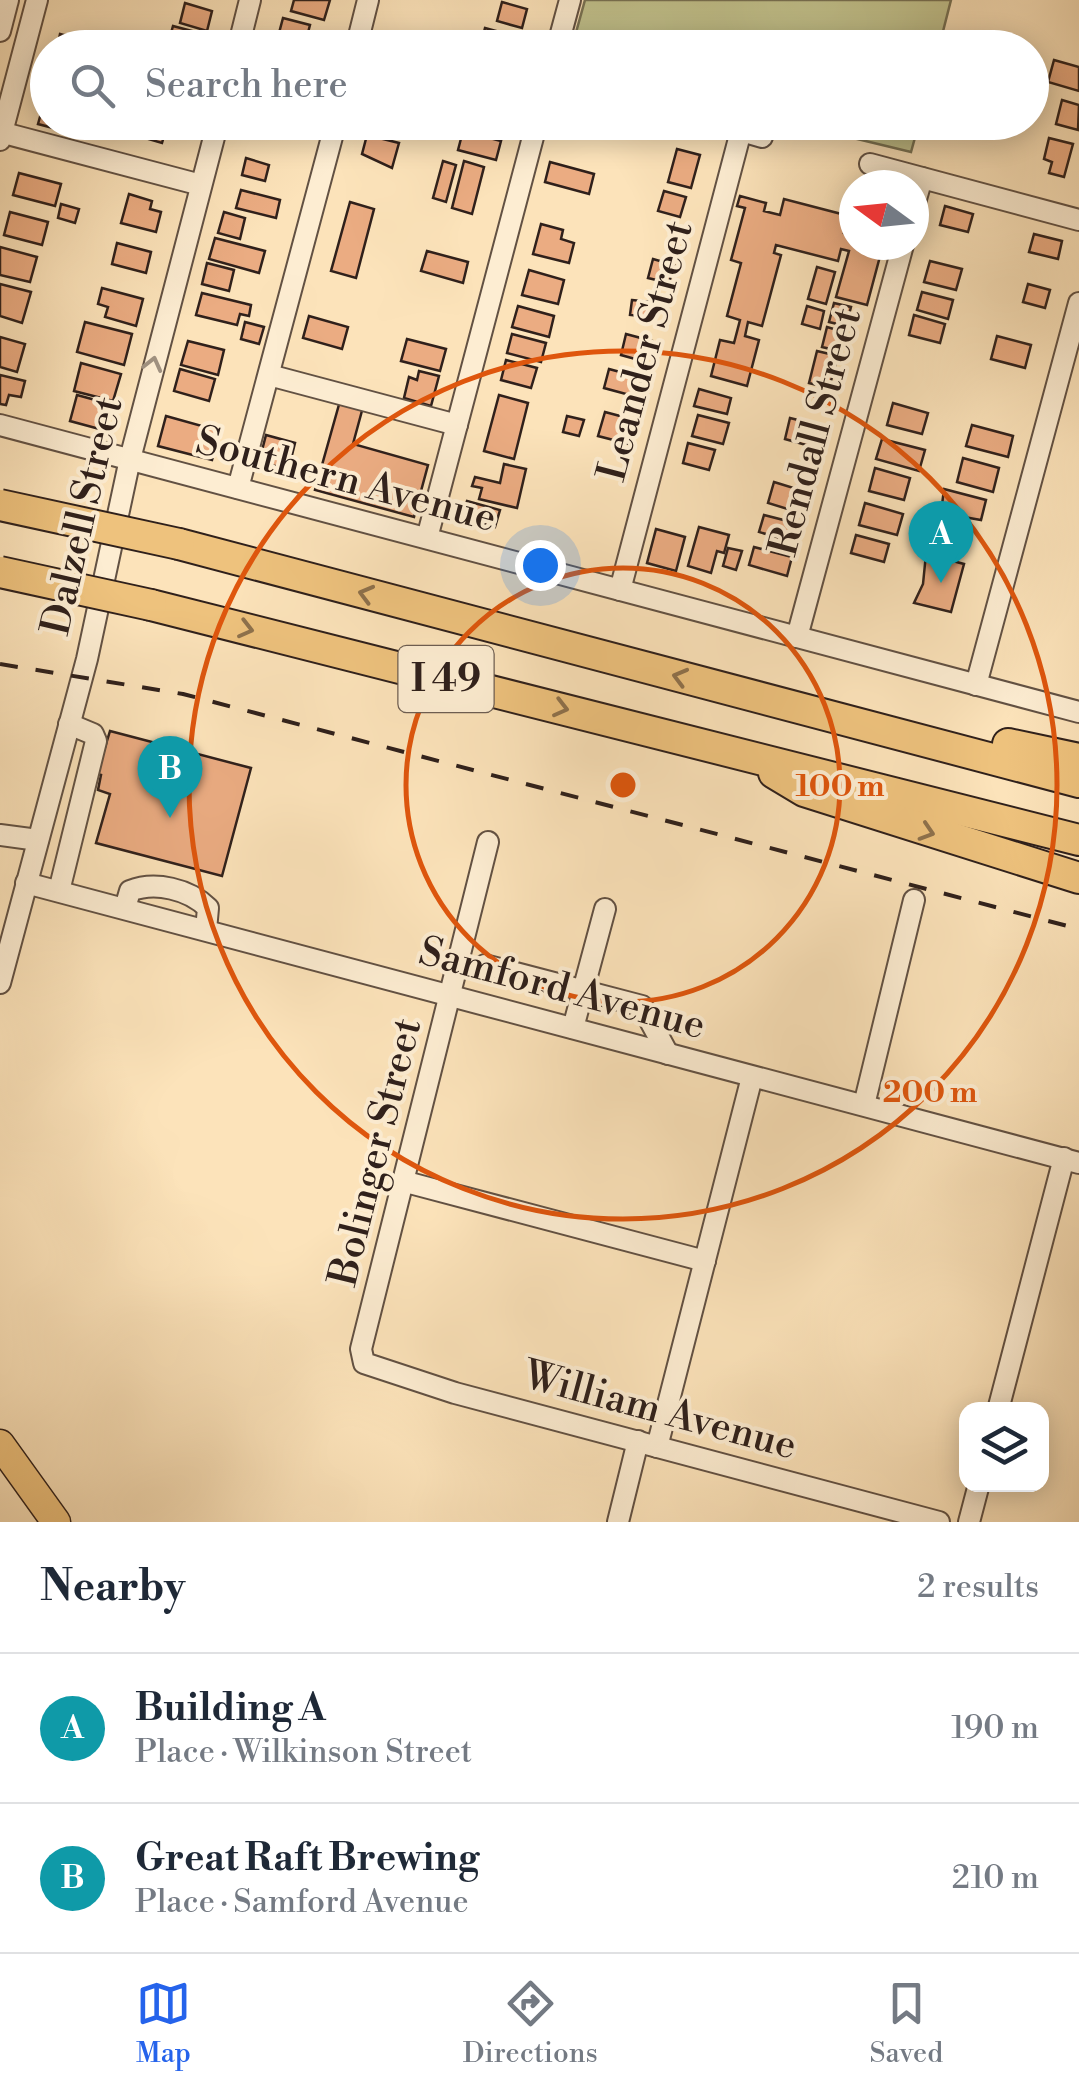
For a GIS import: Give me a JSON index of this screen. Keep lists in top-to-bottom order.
{
  "streets": {
    "highway": ["I 49"],
    "street": [
      "Leander Street",
      "Rendall Street",
      "Southern Avenue",
      "Dalzell Street",
      "Samford Avenue",
      "Bolinger Street",
      "William Avenue"
    ]
  },
  "crossings": [
    ["Leander Street", "Southern Avenue"],
    ["Rendall Street", "Southern Avenue"],
    ["Southern Avenue", "Dalzell Street"],
    ["Dalzell Street", "Samford Avenue"],
    ["Samford Avenue", "Bolinger Street"],
    ["Bolinger Street", "William Avenue"]
  ],
  "north": "left",
  "page": {
    "search": "Search here",
    "pins": ["A", "B"],
    "heading": ["Nearby", "2 results"],
    "list": [
      {
        "mark": "A",
        "name": "Building A",
        "note": "Place · Wilkinson Street",
        "value": "190 m"
      },
      {
        "mark": "B",
        "name": "Great Raft Brewing",
        "note": "Place · Samford Avenue",
        "value": "210 m"
      }
    ],
    "nav": ["Map", "Directions", "Saved"]
  },
  "rings": ["100 m", "200 m"]
}
